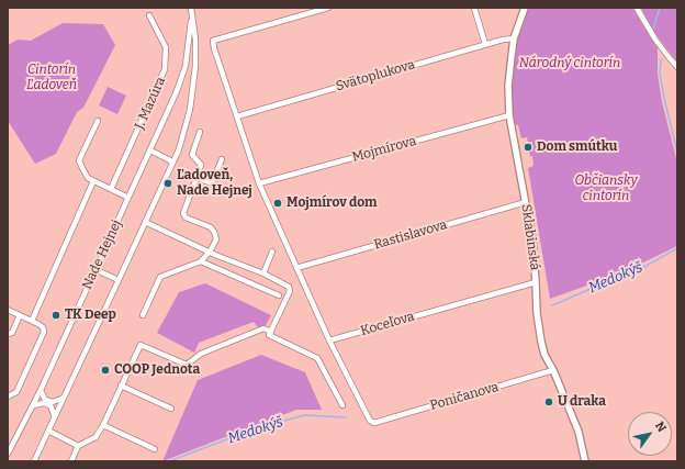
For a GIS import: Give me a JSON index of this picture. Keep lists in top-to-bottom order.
{
  "streets": {
    "street": [
      "Svätoplukova",
      "J. Mazúra",
      "Mojmírova",
      "Rastislavova",
      "Sklabinská",
      "Nade Hejnej",
      "Koceľova",
      "Poničanova"
    ]
  },
  "crossings": [
    ["Svätoplukova", "Sklabinská"],
    ["Mojmírova", "Sklabinská"],
    ["Rastislavova", "Sklabinská"],
    ["Sklabinská", "Koceľova"],
    ["Sklabinská", "Poničanova"],
    ["Koceľova", "Poničanova"]
  ],
  "water": ["Medokýš"],
  "parks": ["Národný cintorín", "Cintorín Ľadoveň", "Občiansky cintorín"],
  "places": [
    "Dom smútku",
    "Ľadoveň, Nade Hejnej",
    "Mojmírov dom",
    "TK Deep",
    "COOP Jednota",
    "U draka"
  ],
  "north": "top right"
}
